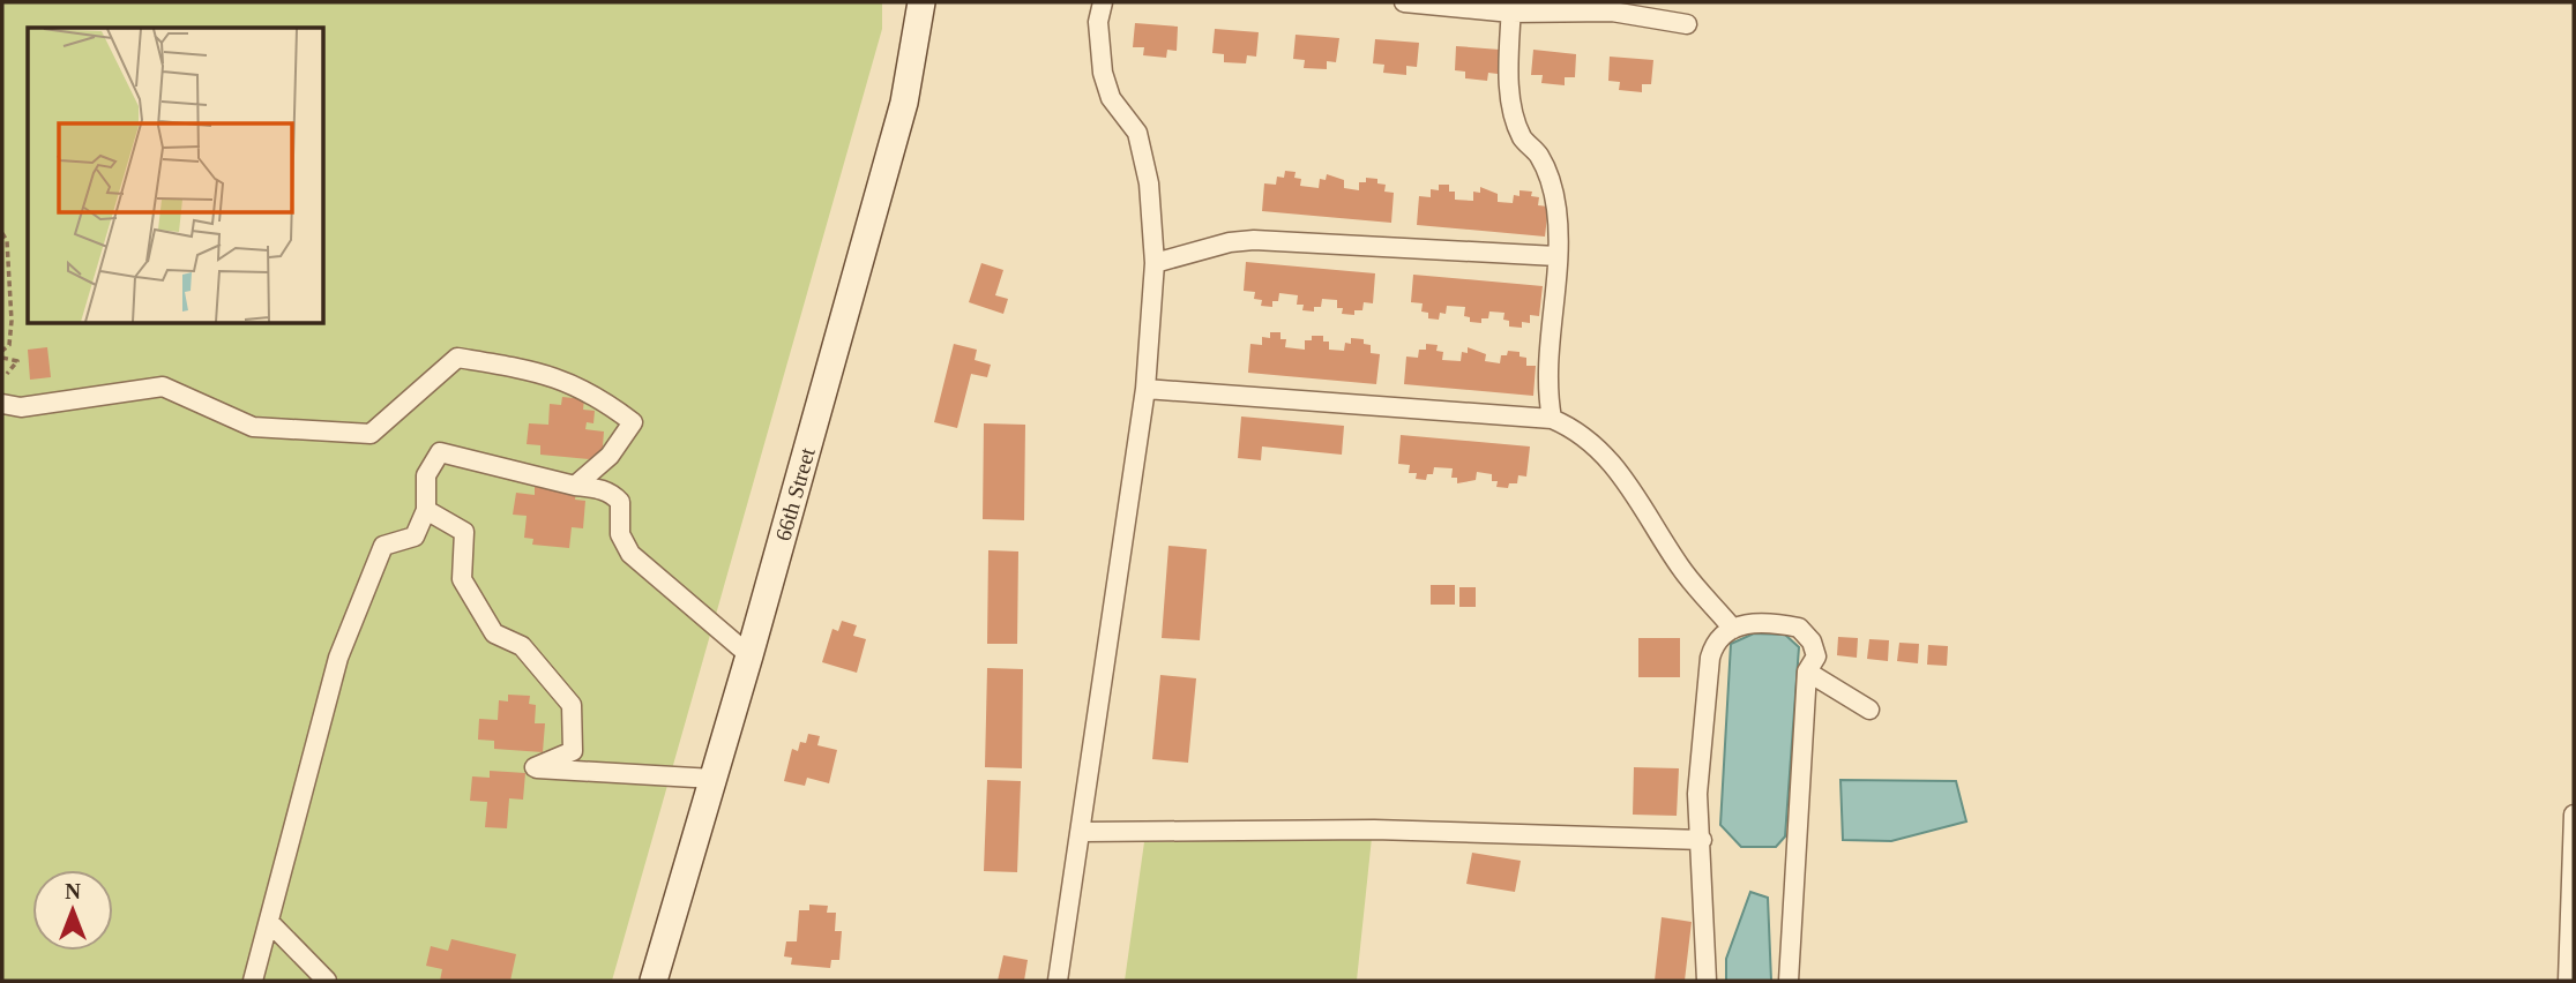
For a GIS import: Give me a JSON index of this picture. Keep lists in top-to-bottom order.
{
  "streets": {
    "street": ["66th Street"]
  },
  "north": "top"
}
